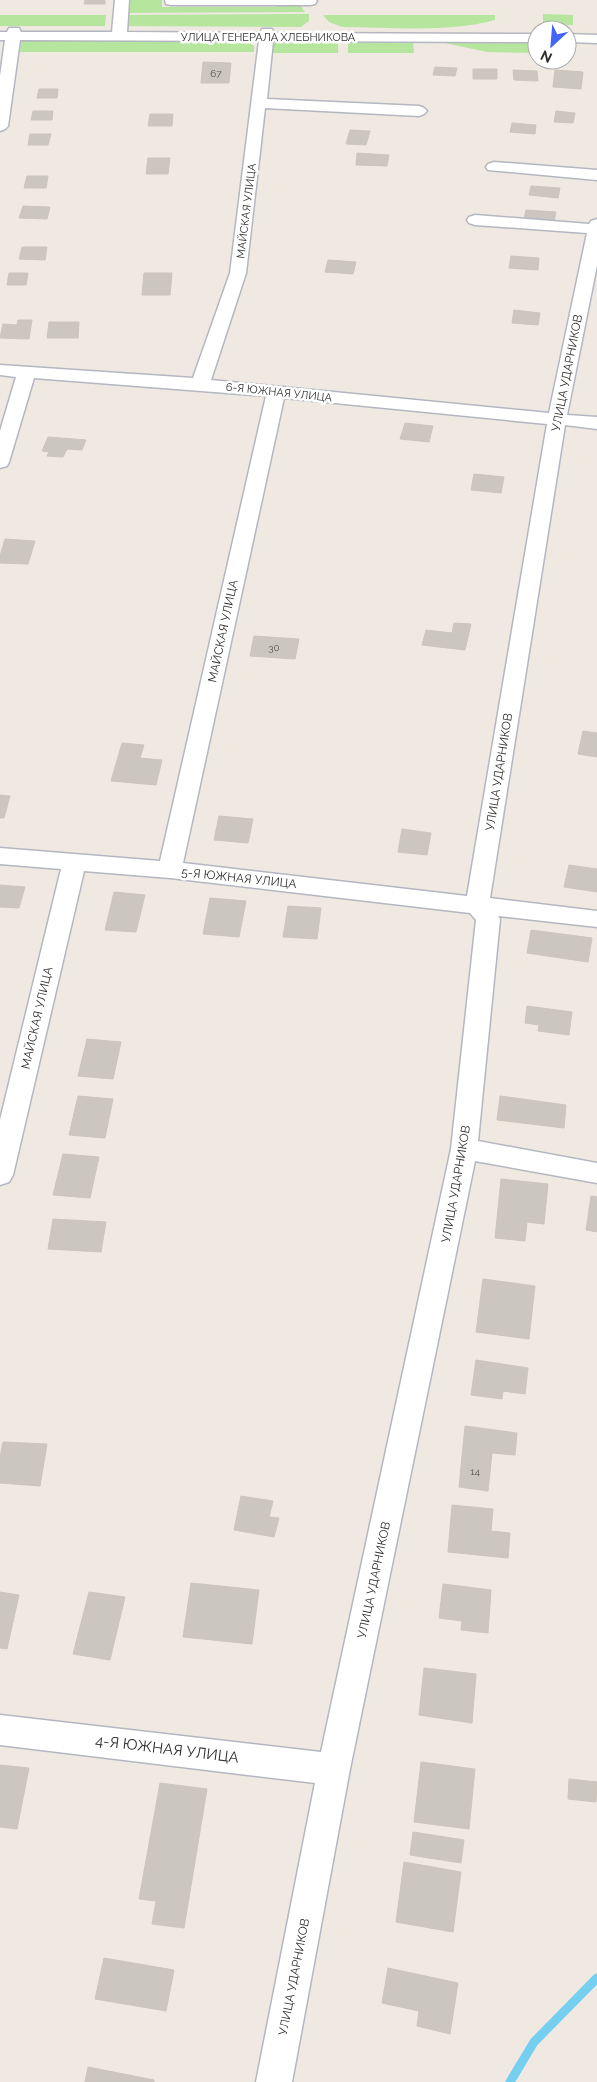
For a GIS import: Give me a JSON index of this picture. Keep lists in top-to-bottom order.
{
  "streets": {
    "street": [
      "УЛИЦА ГЕНЕРАЛА ХЛЕБНИКОВА",
      "МАЙСКАЯ УЛИЦА",
      "УЛИЦА УДАРНИКОВ",
      "6-Я ЮЖНАЯ УЛИЦА",
      "5-Я ЮЖНАЯ УЛИЦА",
      "4-Я ЮЖНАЯ УЛИЦА"
    ]
  },
  "crossings": [
    ["УЛИЦА ГЕНЕРАЛА ХЛЕБНИКОВА", "МАЙСКАЯ УЛИЦА"],
    ["МАЙСКАЯ УЛИЦА", "6-Я ЮЖНАЯ УЛИЦА"],
    ["МАЙСКАЯ УЛИЦА", "5-Я ЮЖНАЯ УЛИЦА"],
    ["УЛИЦА УДАРНИКОВ", "6-Я ЮЖНАЯ УЛИЦА"],
    ["УЛИЦА УДАРНИКОВ", "5-Я ЮЖНАЯ УЛИЦА"],
    ["УЛИЦА УДАРНИКОВ", "4-Я ЮЖНАЯ УЛИЦА"]
  ],
  "house_numbers": ["67", "30", "14"],
  "north": "bottom left"
}
